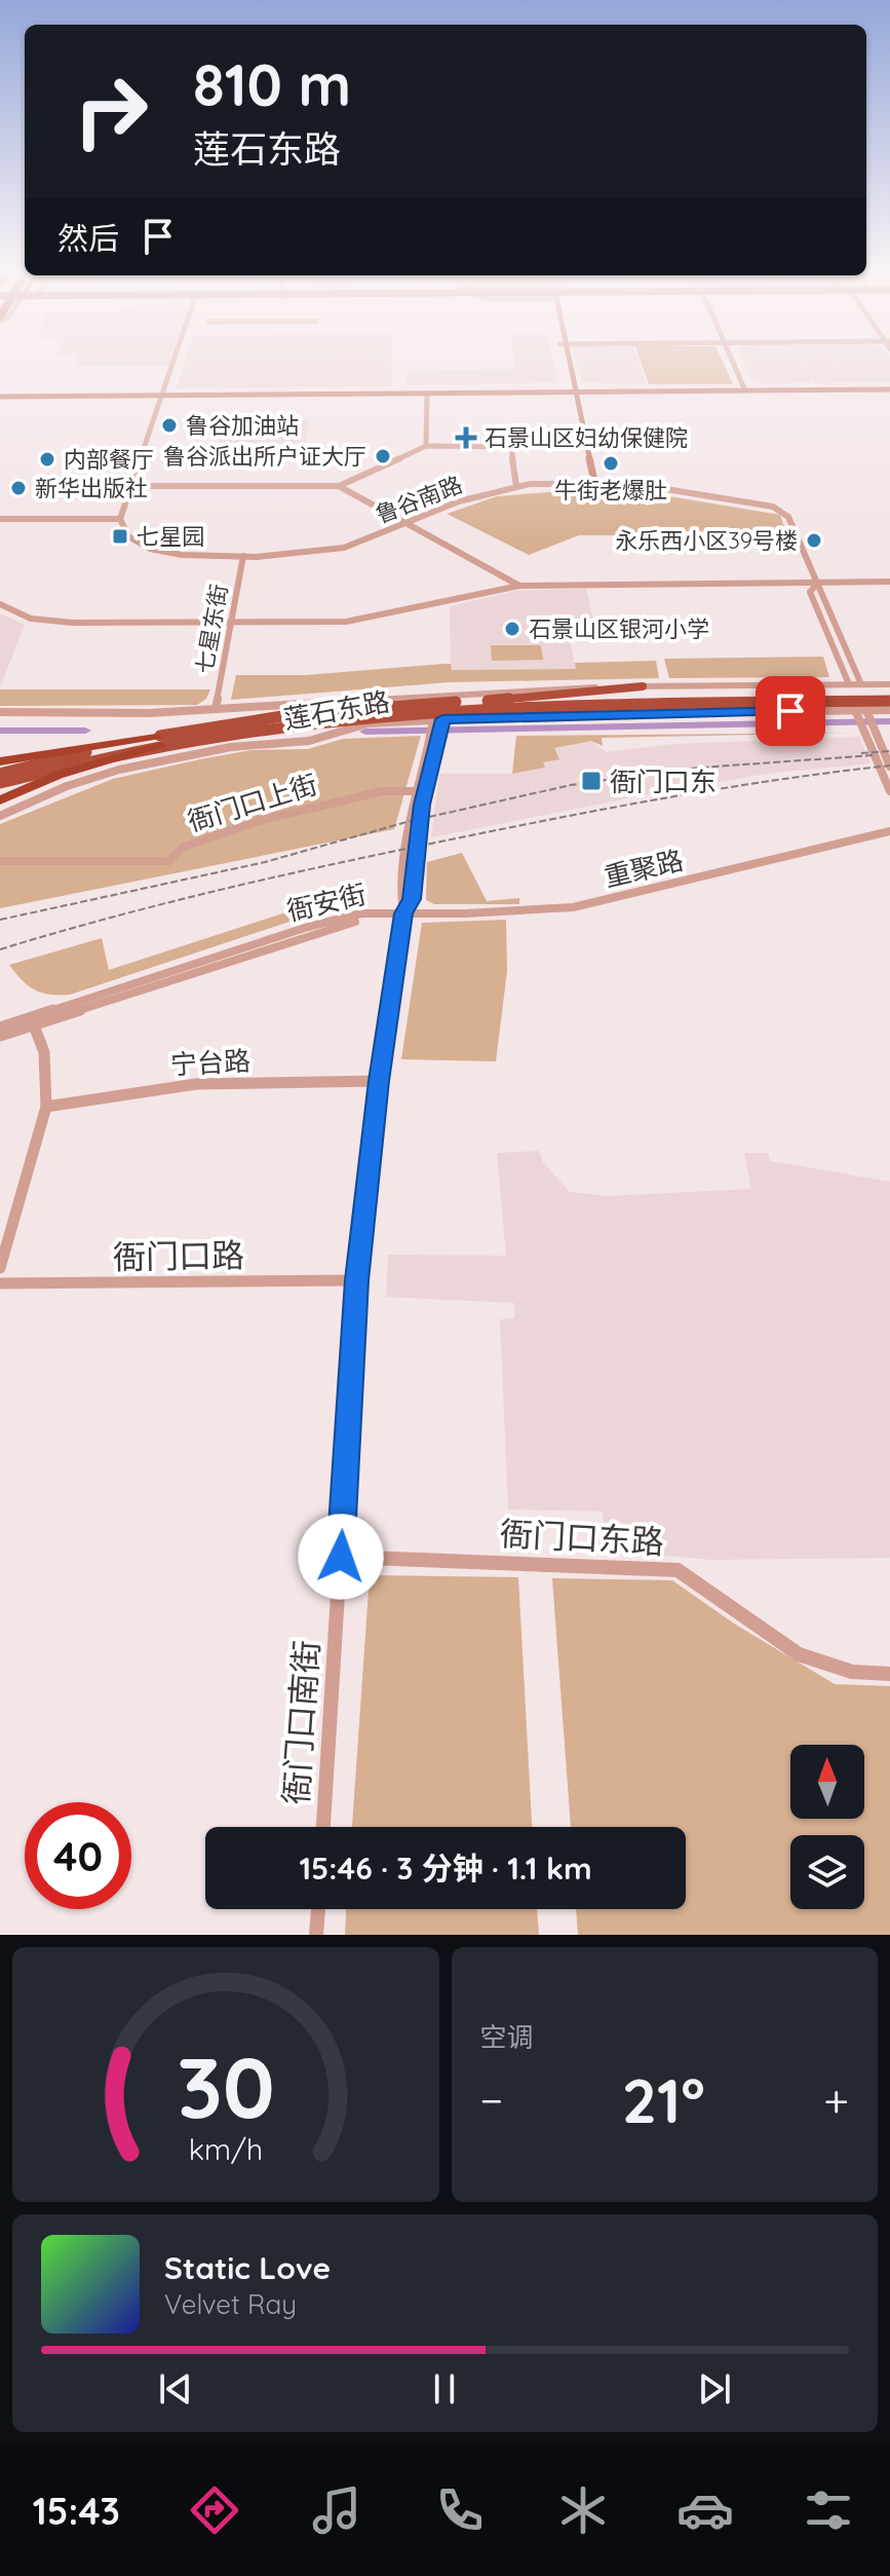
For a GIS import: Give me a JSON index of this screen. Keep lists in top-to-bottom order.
{
  "streets": {
    "highway": ["莲石东路"],
    "street": [
      "鲁谷南路",
      "七星东街",
      "衙门口上街",
      "重聚路",
      "衙安街",
      "宁台路",
      "衙门口路",
      "衙门口东路",
      "衙门口南街"
    ]
  },
  "crossings": [
    ["鲁谷南路", "七星东街"],
    ["七星东街", "莲石东路"],
    ["衙门口上街", "衙门口南街"],
    ["重聚路", "衙安街"],
    ["重聚路", "衙门口南街"],
    ["衙安街", "衙门口南街"],
    ["宁台路", "衙门口南街"],
    ["衙门口路", "衙门口南街"],
    ["衙门口东路", "衙门口南街"]
  ],
  "places": {
    "other": [
      "鲁谷加油站",
      "鲁谷派出所户证大厅",
      "内部餐厅",
      "牛街老爆肚",
      "新华出版社",
      "永乐西小区39号楼",
      "石景山区银河小学"
    ],
    "health": ["石景山区妇幼保健院"],
    "transit": ["七星园", "衙门口东"]
  },
  "north": "top",
  "page": {
    "turn": ["810 m", "莲石东路"],
    "then": "然后",
    "limit": "40",
    "trip": "15:46 · 3 分钟 · 1.1 km",
    "tile": "空调",
    "heat": ["−", "21°", "+"],
    "song": ["Static Love", "Velvet Ray"],
    "tabs": "15:43",
    "gauge": ["30", "km/h"]
  }
}
